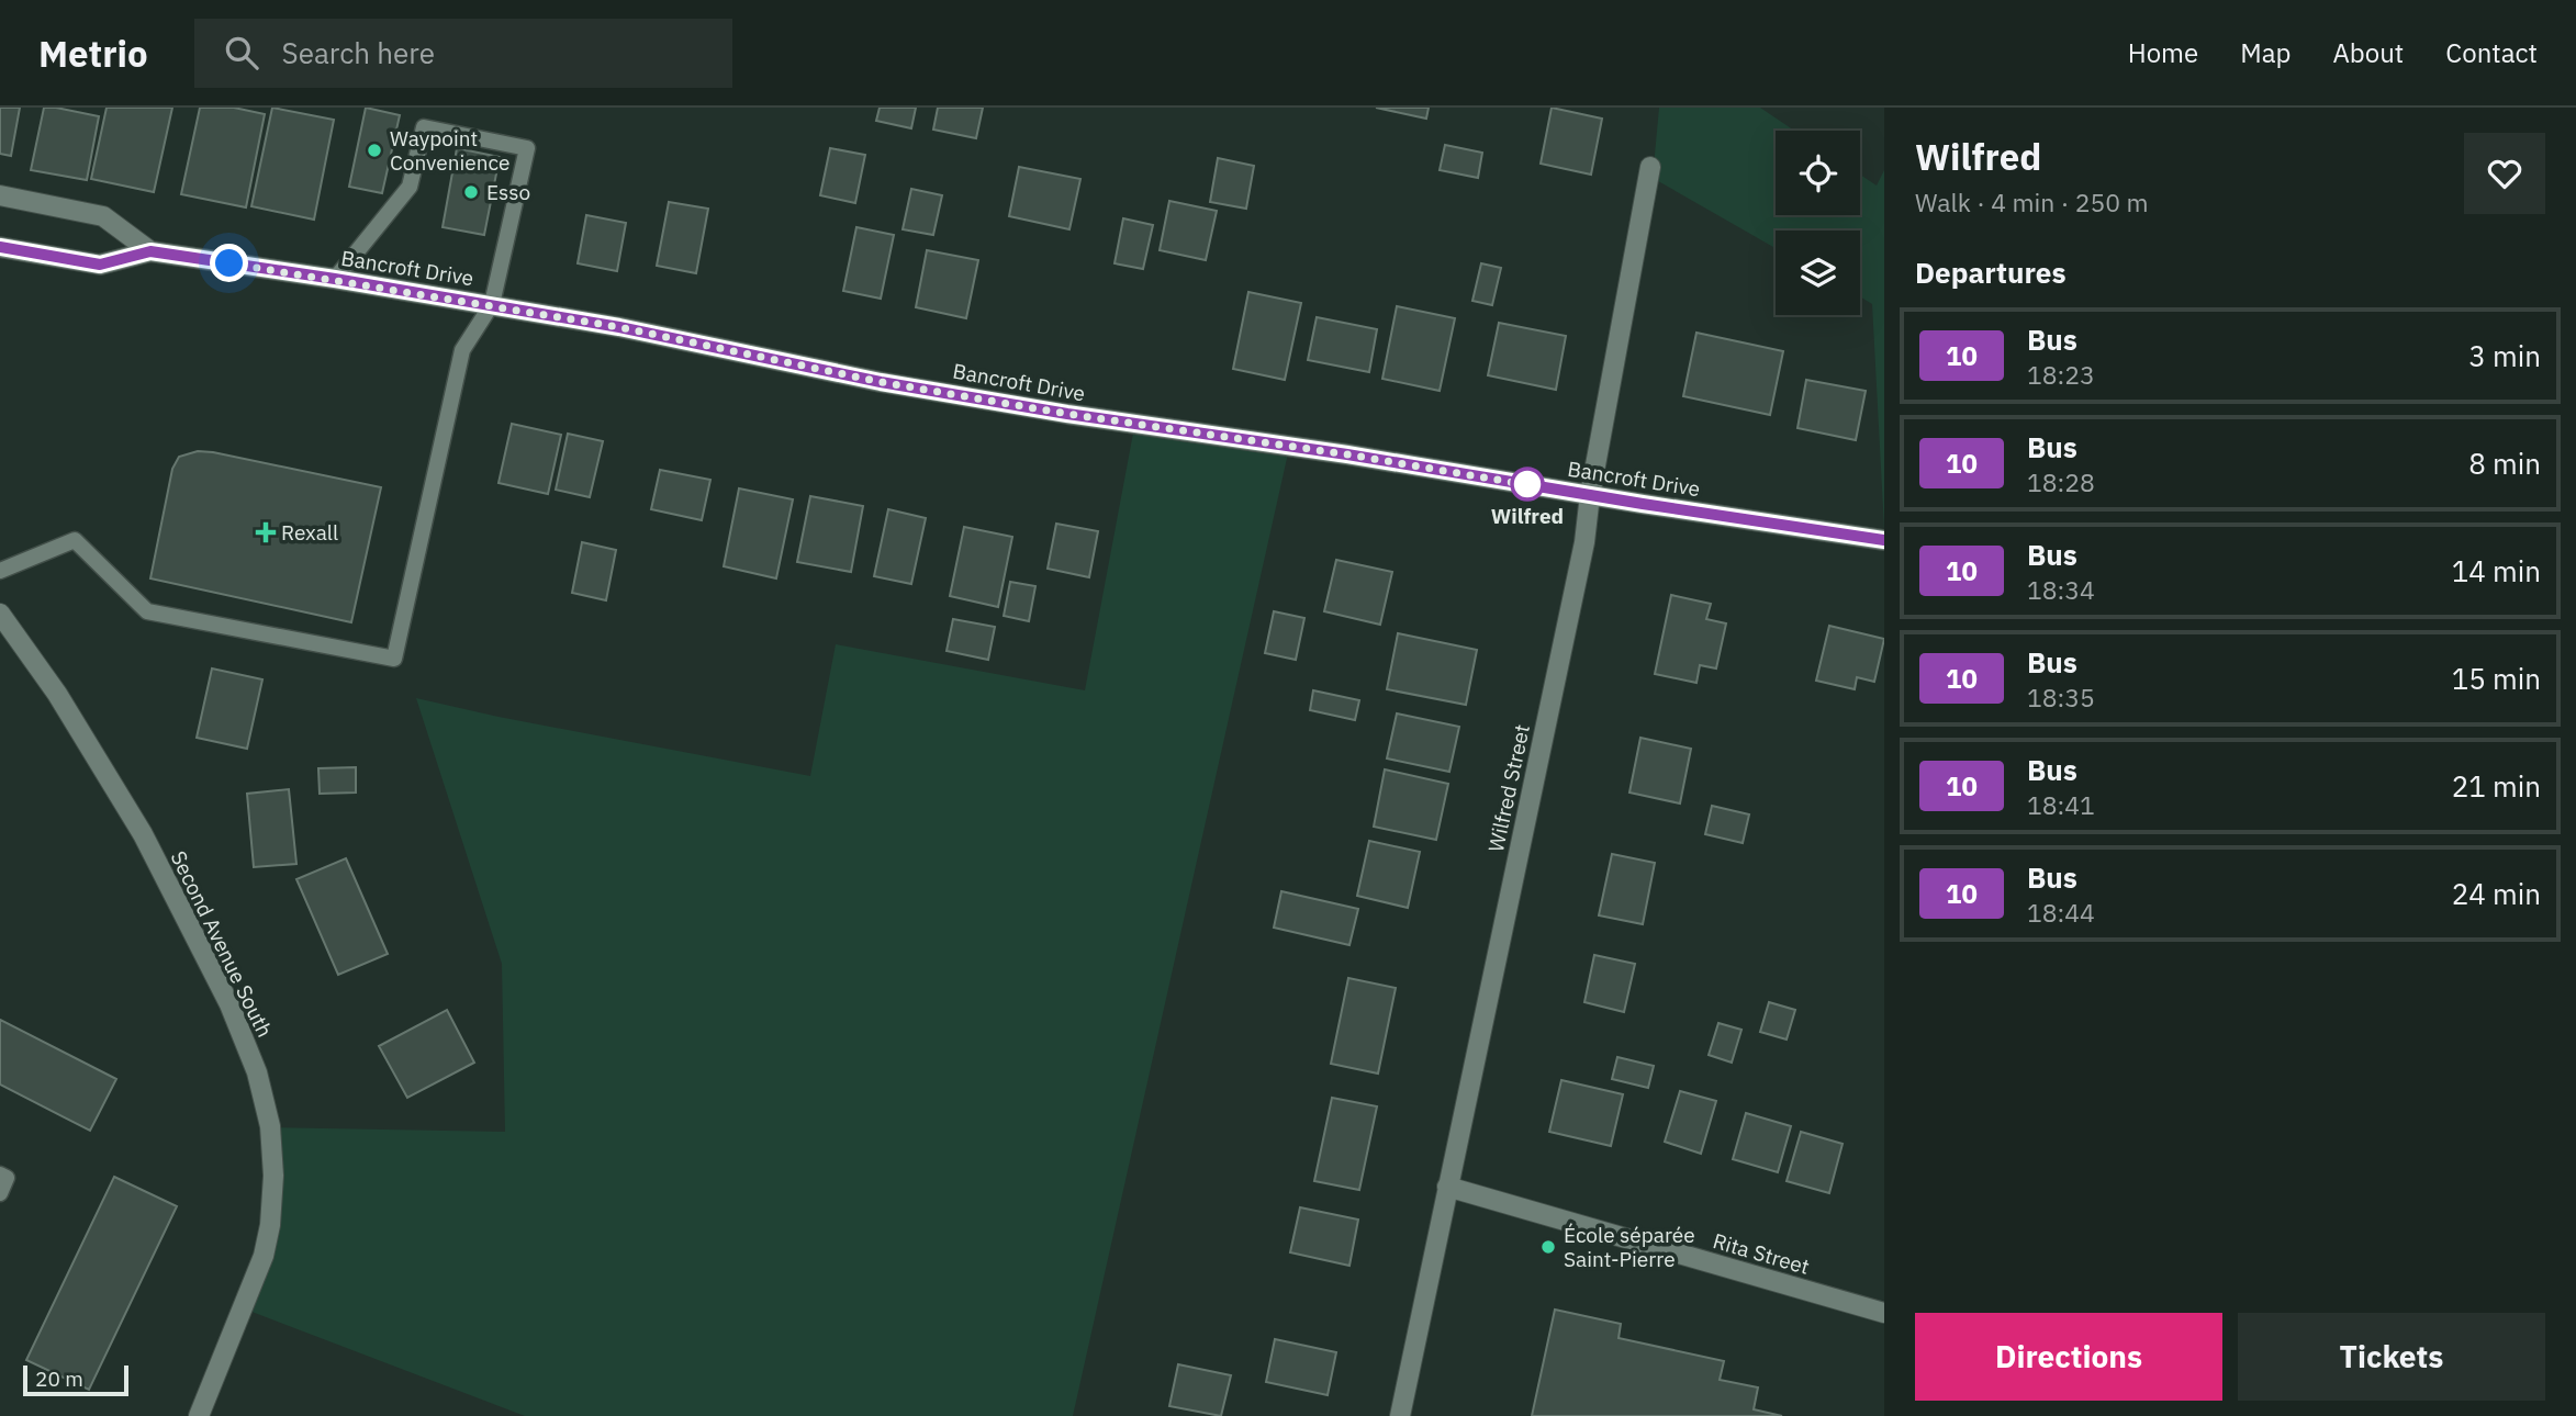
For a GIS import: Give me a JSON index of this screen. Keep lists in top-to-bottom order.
{
  "streets": {
    "street": [
      "Bancroft Drive",
      "Wilfred Street",
      "Second Avenue South",
      "Rita Street"
    ]
  },
  "crossings": [
    ["Bancroft Drive", "Wilfred Street"],
    ["Wilfred Street", "Rita Street"]
  ],
  "places": {
    "other": [
      "Waypoint Convenience",
      "Esso",
      "Wilfred",
      "École séparée Saint-Pierre"
    ],
    "health": ["Rexall"]
  },
  "lines": ["bus line 10"],
  "scale_bar": "20 m",
  "page": {
    "header": "Metrio",
    "search": "Search here",
    "nav": [
      "Home",
      "Map",
      "About",
      "Contact"
    ],
    "heading": [
      ["Wilfred", "Walk · 4 min · 250 m"],
      "Departures"
    ],
    "list": [
      {
        "mark": "10",
        "name": "Bus",
        "note": "18:23",
        "value": "3 min"
      },
      {
        "mark": "10",
        "name": "Bus",
        "note": "18:28",
        "value": "8 min"
      },
      {
        "mark": "10",
        "name": "Bus",
        "note": "18:34",
        "value": "14 min"
      },
      {
        "mark": "10",
        "name": "Bus",
        "note": "18:35",
        "value": "15 min"
      },
      {
        "mark": "10",
        "name": "Bus",
        "note": "18:41",
        "value": "21 min"
      },
      {
        "mark": "10",
        "name": "Bus",
        "note": "18:44",
        "value": "24 min"
      }
    ],
    "buttons": ["Directions", "Tickets"],
    "scale": "20 m"
  }
}
